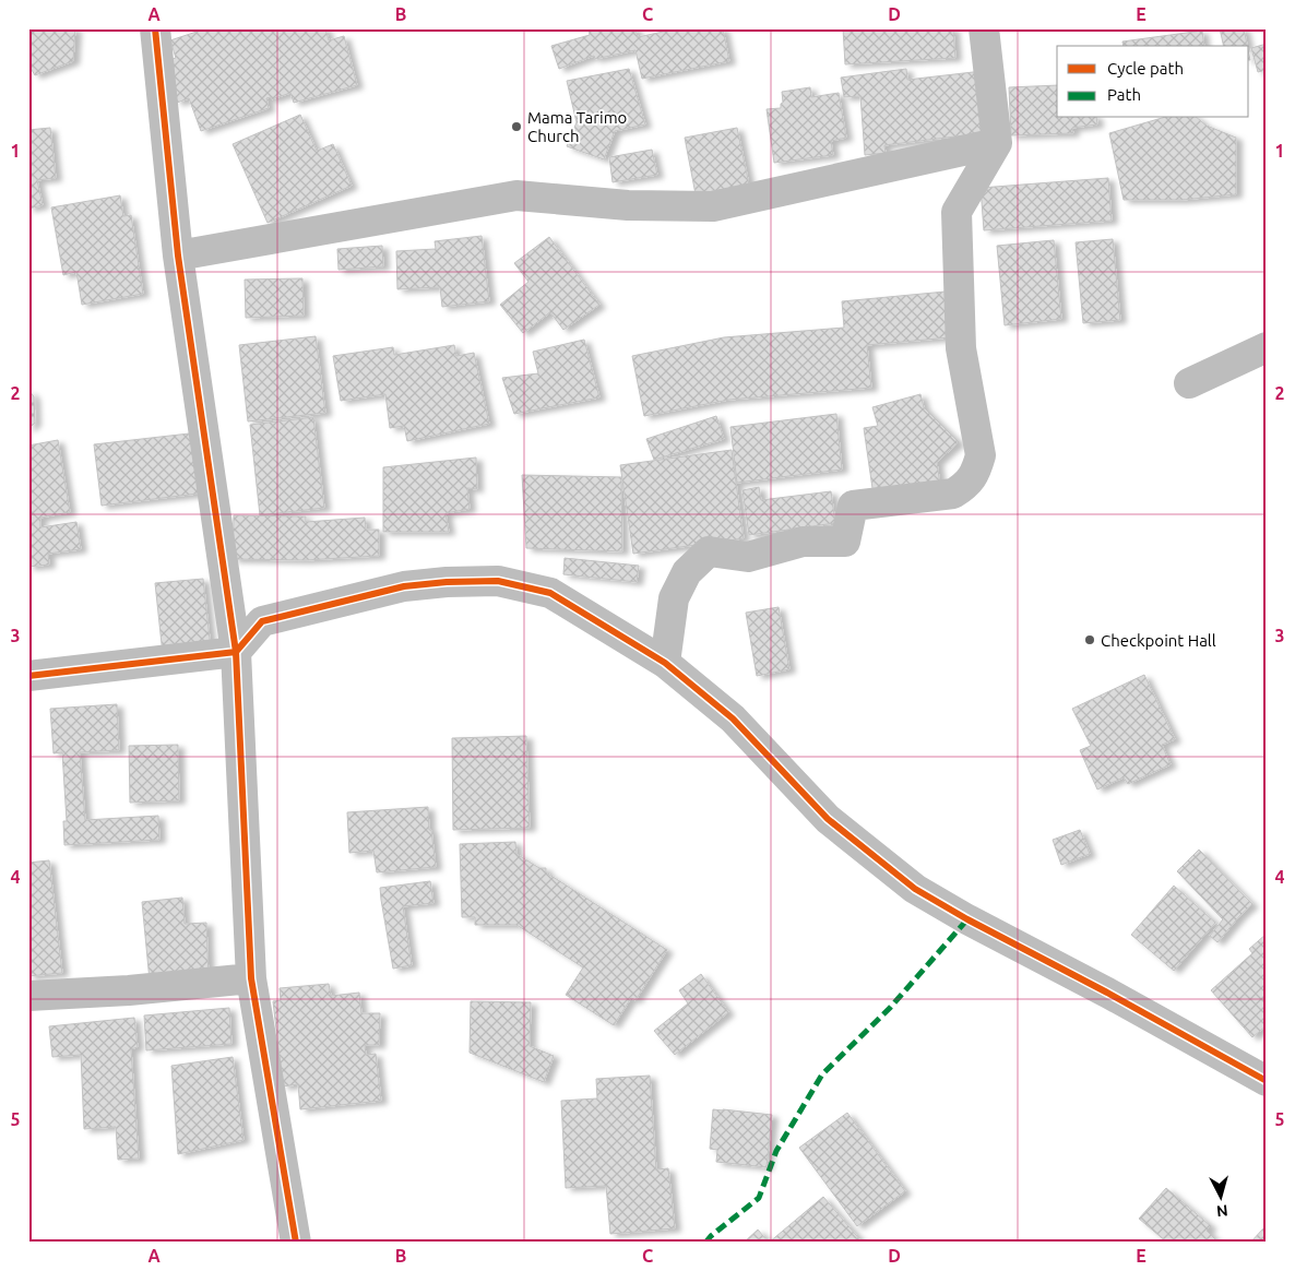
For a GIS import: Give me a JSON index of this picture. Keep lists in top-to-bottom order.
{
  "places": ["Mama Tarimo Church", "Checkpoint Hall"],
  "legend": ["Cycle path", "Path"],
  "north": "bottom",
  "grid": {
    "columns": [
      "A",
      "B",
      "C",
      "D",
      "E"
    ],
    "rows": [
      "1",
      "2",
      "3",
      "4",
      "5"
    ]
  }
}
